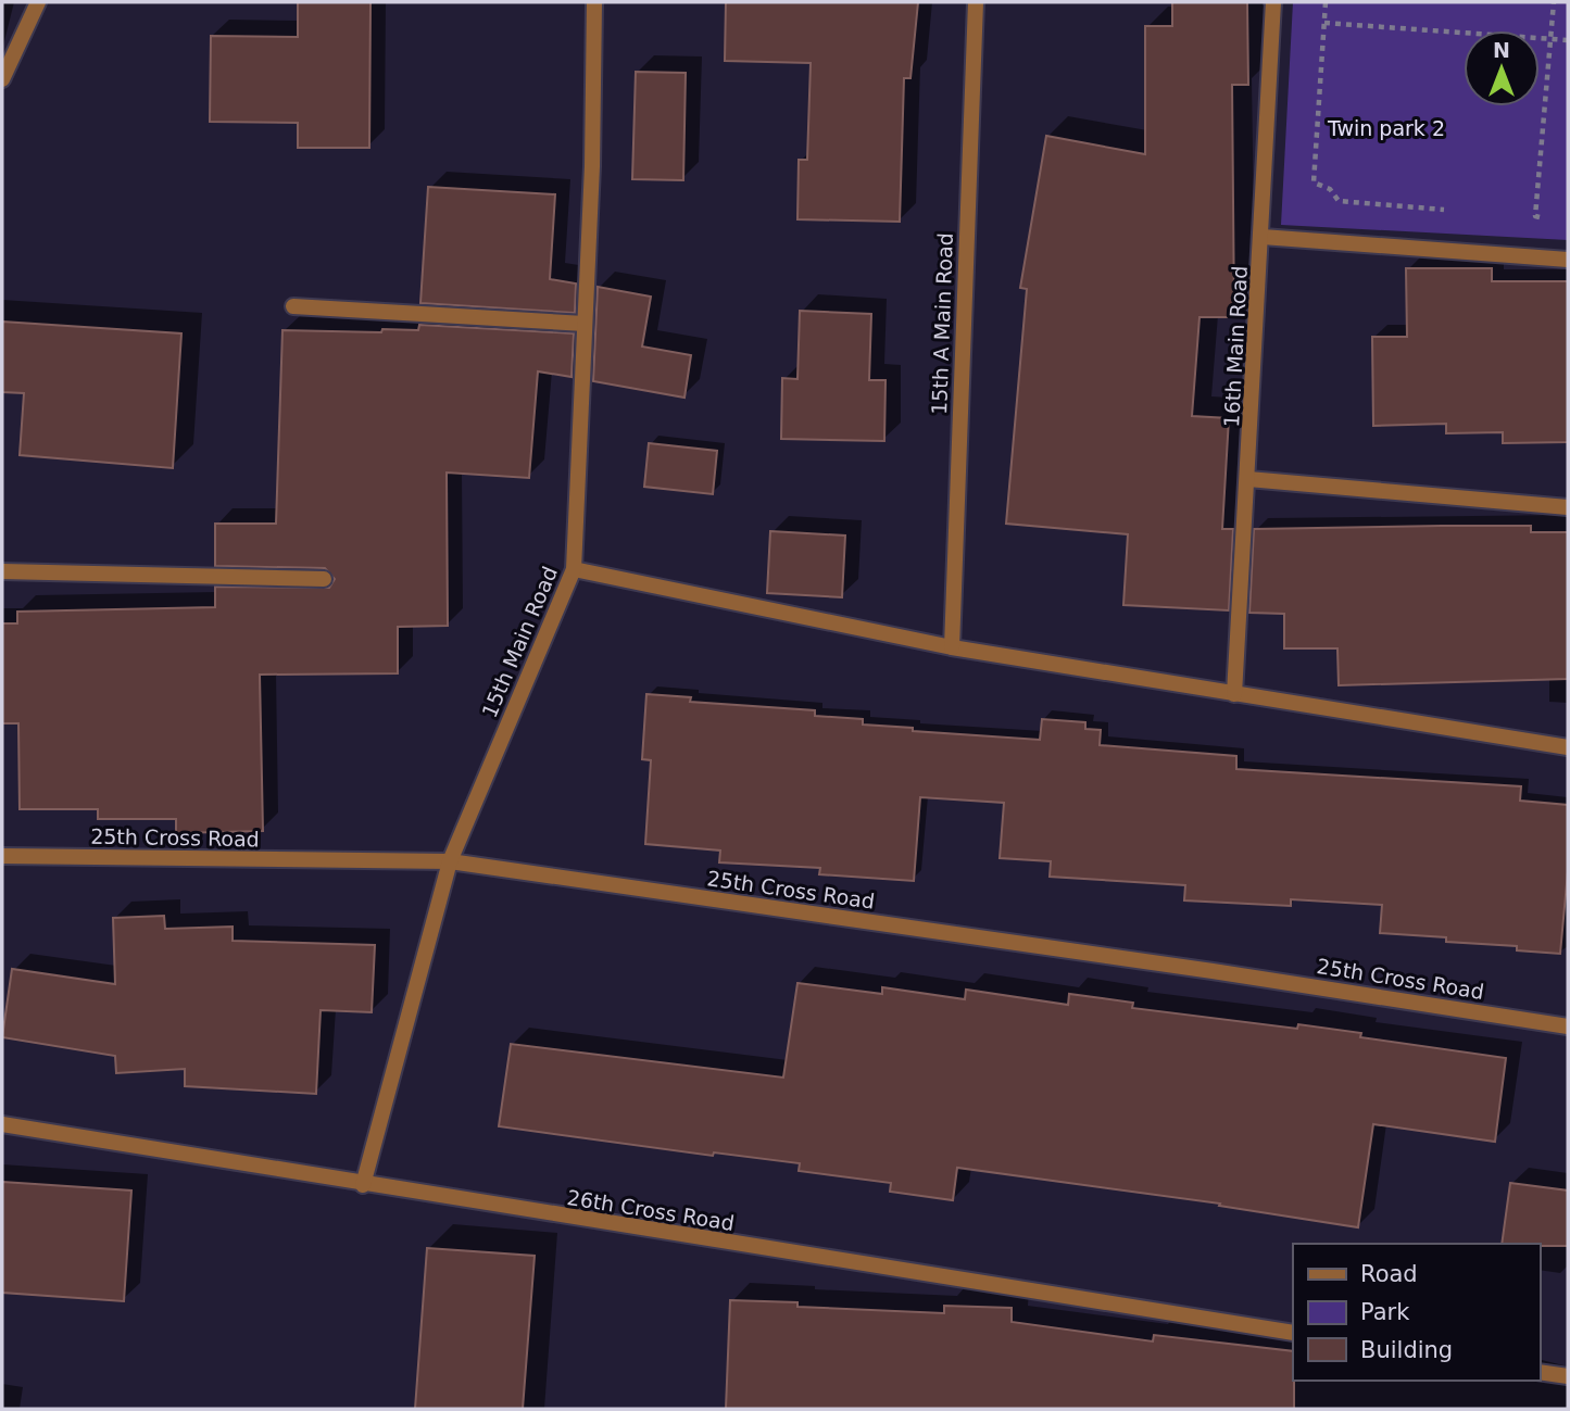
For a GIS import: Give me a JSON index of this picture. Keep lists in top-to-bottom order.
{
  "streets": {
    "street": [
      "15th A Main Road",
      "16th Main Road",
      "15th Main Road",
      "25th Cross Road",
      "26th Cross Road"
    ]
  },
  "crossings": [
    ["15th Main Road", "25th Cross Road"],
    ["15th Main Road", "26th Cross Road"]
  ],
  "parks": ["Twin park 2"],
  "legend": ["Road", "Park", "Building"],
  "north": "top"
}
